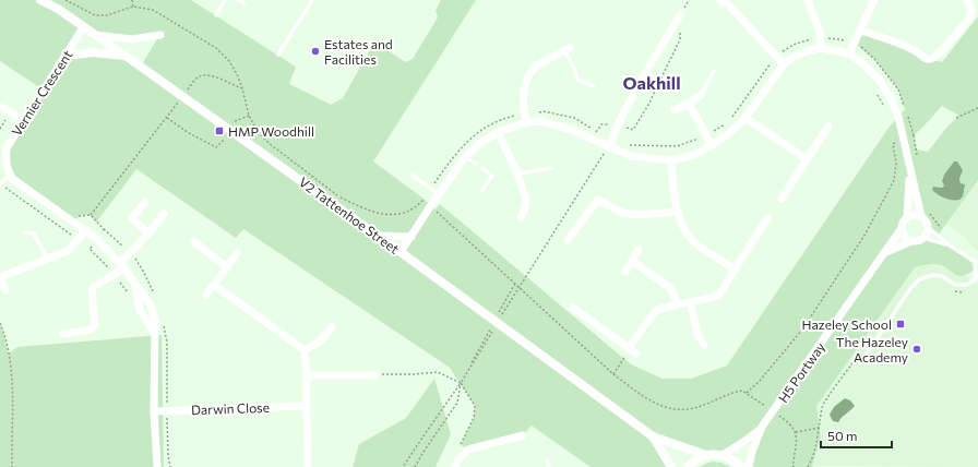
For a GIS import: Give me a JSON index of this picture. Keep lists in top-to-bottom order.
{
  "streets": {
    "street": [
      "Vernier Crescent",
      "V2 Tattenhoe Street",
      "H5 Portway",
      "Darwin Close"
    ]
  },
  "crossings": [
    ["Vernier Crescent", "V2 Tattenhoe Street"]
  ],
  "districts": ["Oakhill"],
  "places": {
    "other": ["Estates and Facilities", "The Hazeley Academy"],
    "transit": ["HMP Woodhill", "Hazeley School"]
  },
  "scale_bar": "50 m"
}
